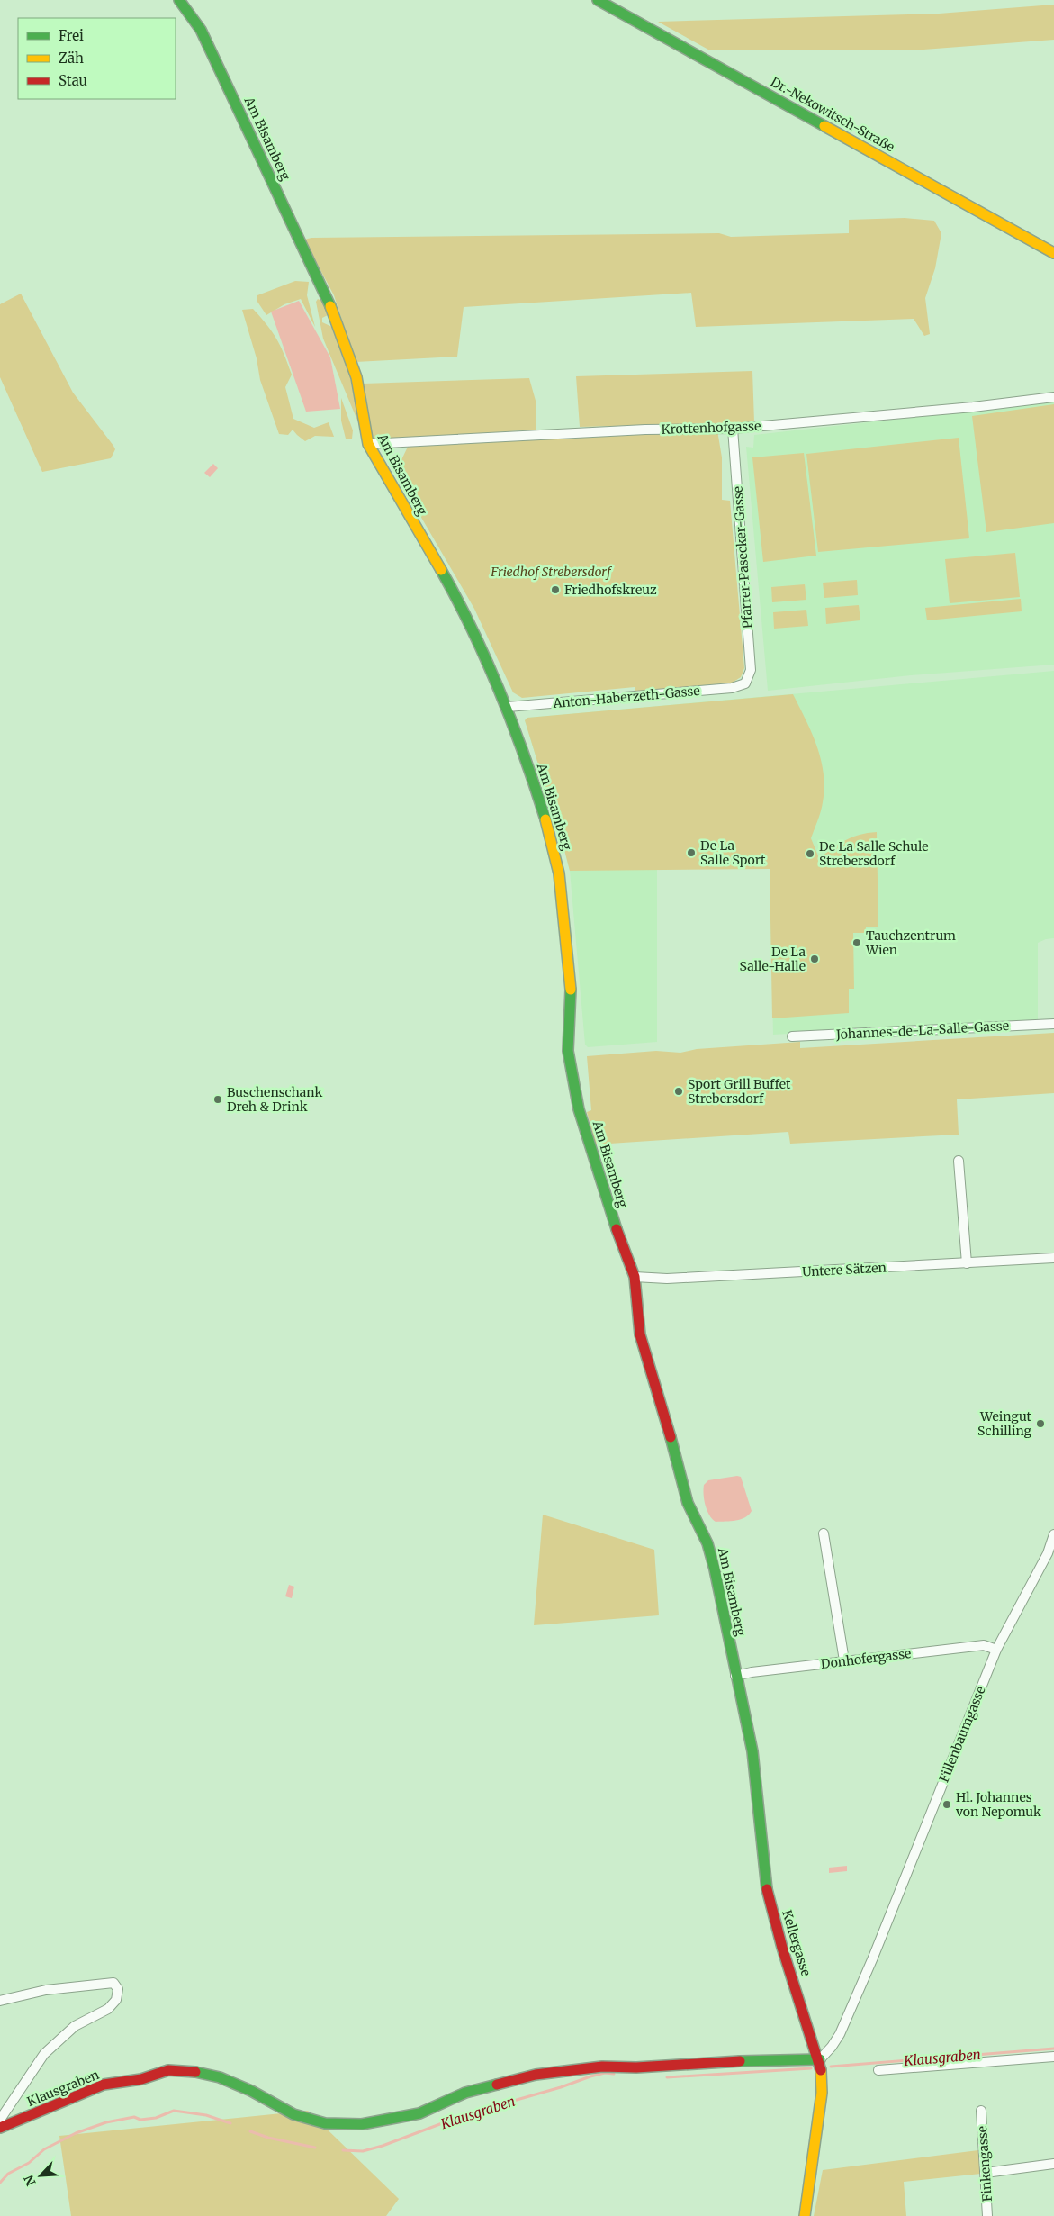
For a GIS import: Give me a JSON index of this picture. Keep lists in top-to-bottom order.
{
  "streets": {
    "street": [
      "Dr.-Nekowitsch-Straße",
      "Am Bisamberg",
      "Krottenhofgasse",
      "Pfarrer-Pasecker-Gasse",
      "Anton-Haberzeth-Gasse",
      "Johannes-de-La-Salle-Gasse",
      "Untere Sätzen",
      "Donhofergasse",
      "Fillenbaumgasse",
      "Kellergasse",
      "Klausgraben",
      "Finkengasse"
    ]
  },
  "crossings": [
    ["Am Bisamberg", "Krottenhofgasse"],
    ["Am Bisamberg", "Anton-Haberzeth-Gasse"],
    ["Am Bisamberg", "Untere Sätzen"],
    ["Am Bisamberg", "Donhofergasse"],
    ["Am Bisamberg", "Kellergasse"],
    ["Krottenhofgasse", "Pfarrer-Pasecker-Gasse"],
    ["Pfarrer-Pasecker-Gasse", "Anton-Haberzeth-Gasse"],
    ["Donhofergasse", "Fillenbaumgasse"],
    ["Donhofergasse", "Kellergasse"],
    ["Fillenbaumgasse", "Kellergasse"],
    ["Fillenbaumgasse", "Klausgraben"],
    ["Kellergasse", "Klausgraben"]
  ],
  "water": ["Klausgraben"],
  "parks": ["Friedhof Strebersdorf"],
  "places": [
    "Friedhofskreuz",
    "De La Salle Sport",
    "De La Salle Schule Strebersdorf",
    "Tauchzentrum Wien",
    "De La Salle-Halle",
    "Sport Grill Buffet Strebersdorf",
    "Buschenschank Dreh & Drink",
    "Weingut Schilling",
    "Hl. Johannes von Nepomuk"
  ],
  "legend": ["Frei", "Zäh", "Stau"],
  "north": "bottom left"
}
